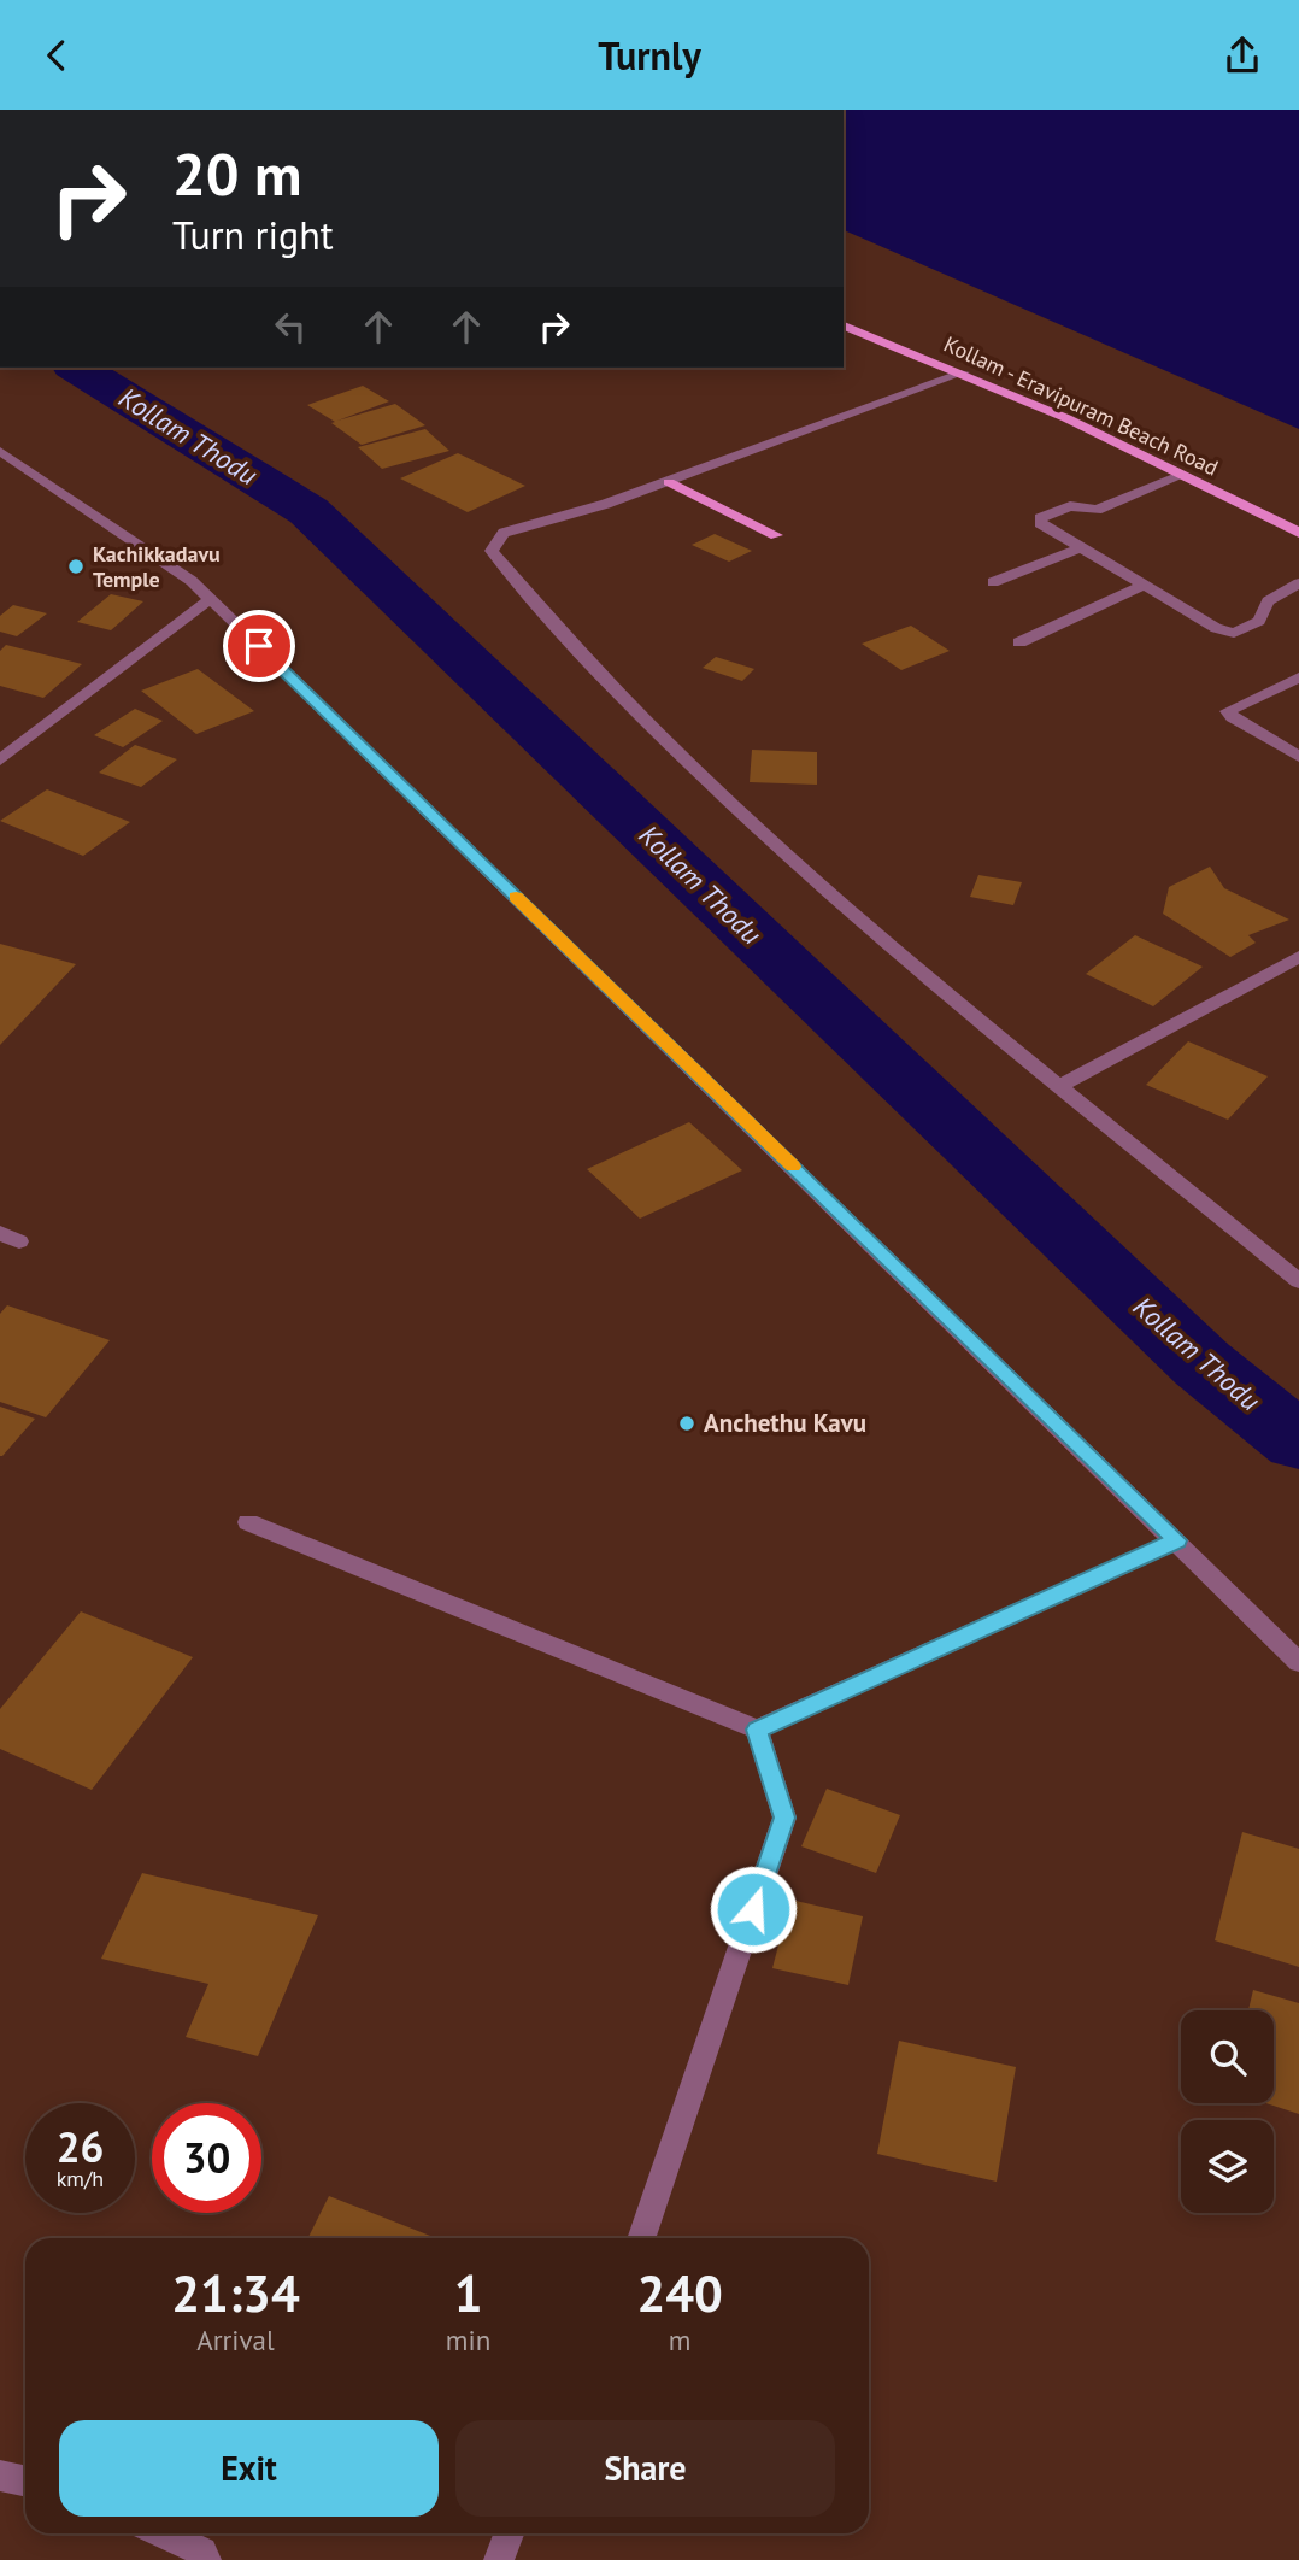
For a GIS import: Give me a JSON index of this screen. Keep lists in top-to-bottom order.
{
  "streets": {
    "main road": ["Kollam - Eravipuram Beach Road"]
  },
  "water": ["Kollam Thodu"],
  "places": ["Kachikkadavu Temple", "Anchethu Kavu"],
  "page": {
    "header": "Turnly",
    "turn": ["20 m", "Turn right"],
    "speed": "26 km/h",
    "limit": "30",
    "eta": [
      "21:34",
      "Arrival",
      "1",
      "min",
      "240",
      "m"
    ],
    "buttons": ["Exit", "Share"]
  }
}
